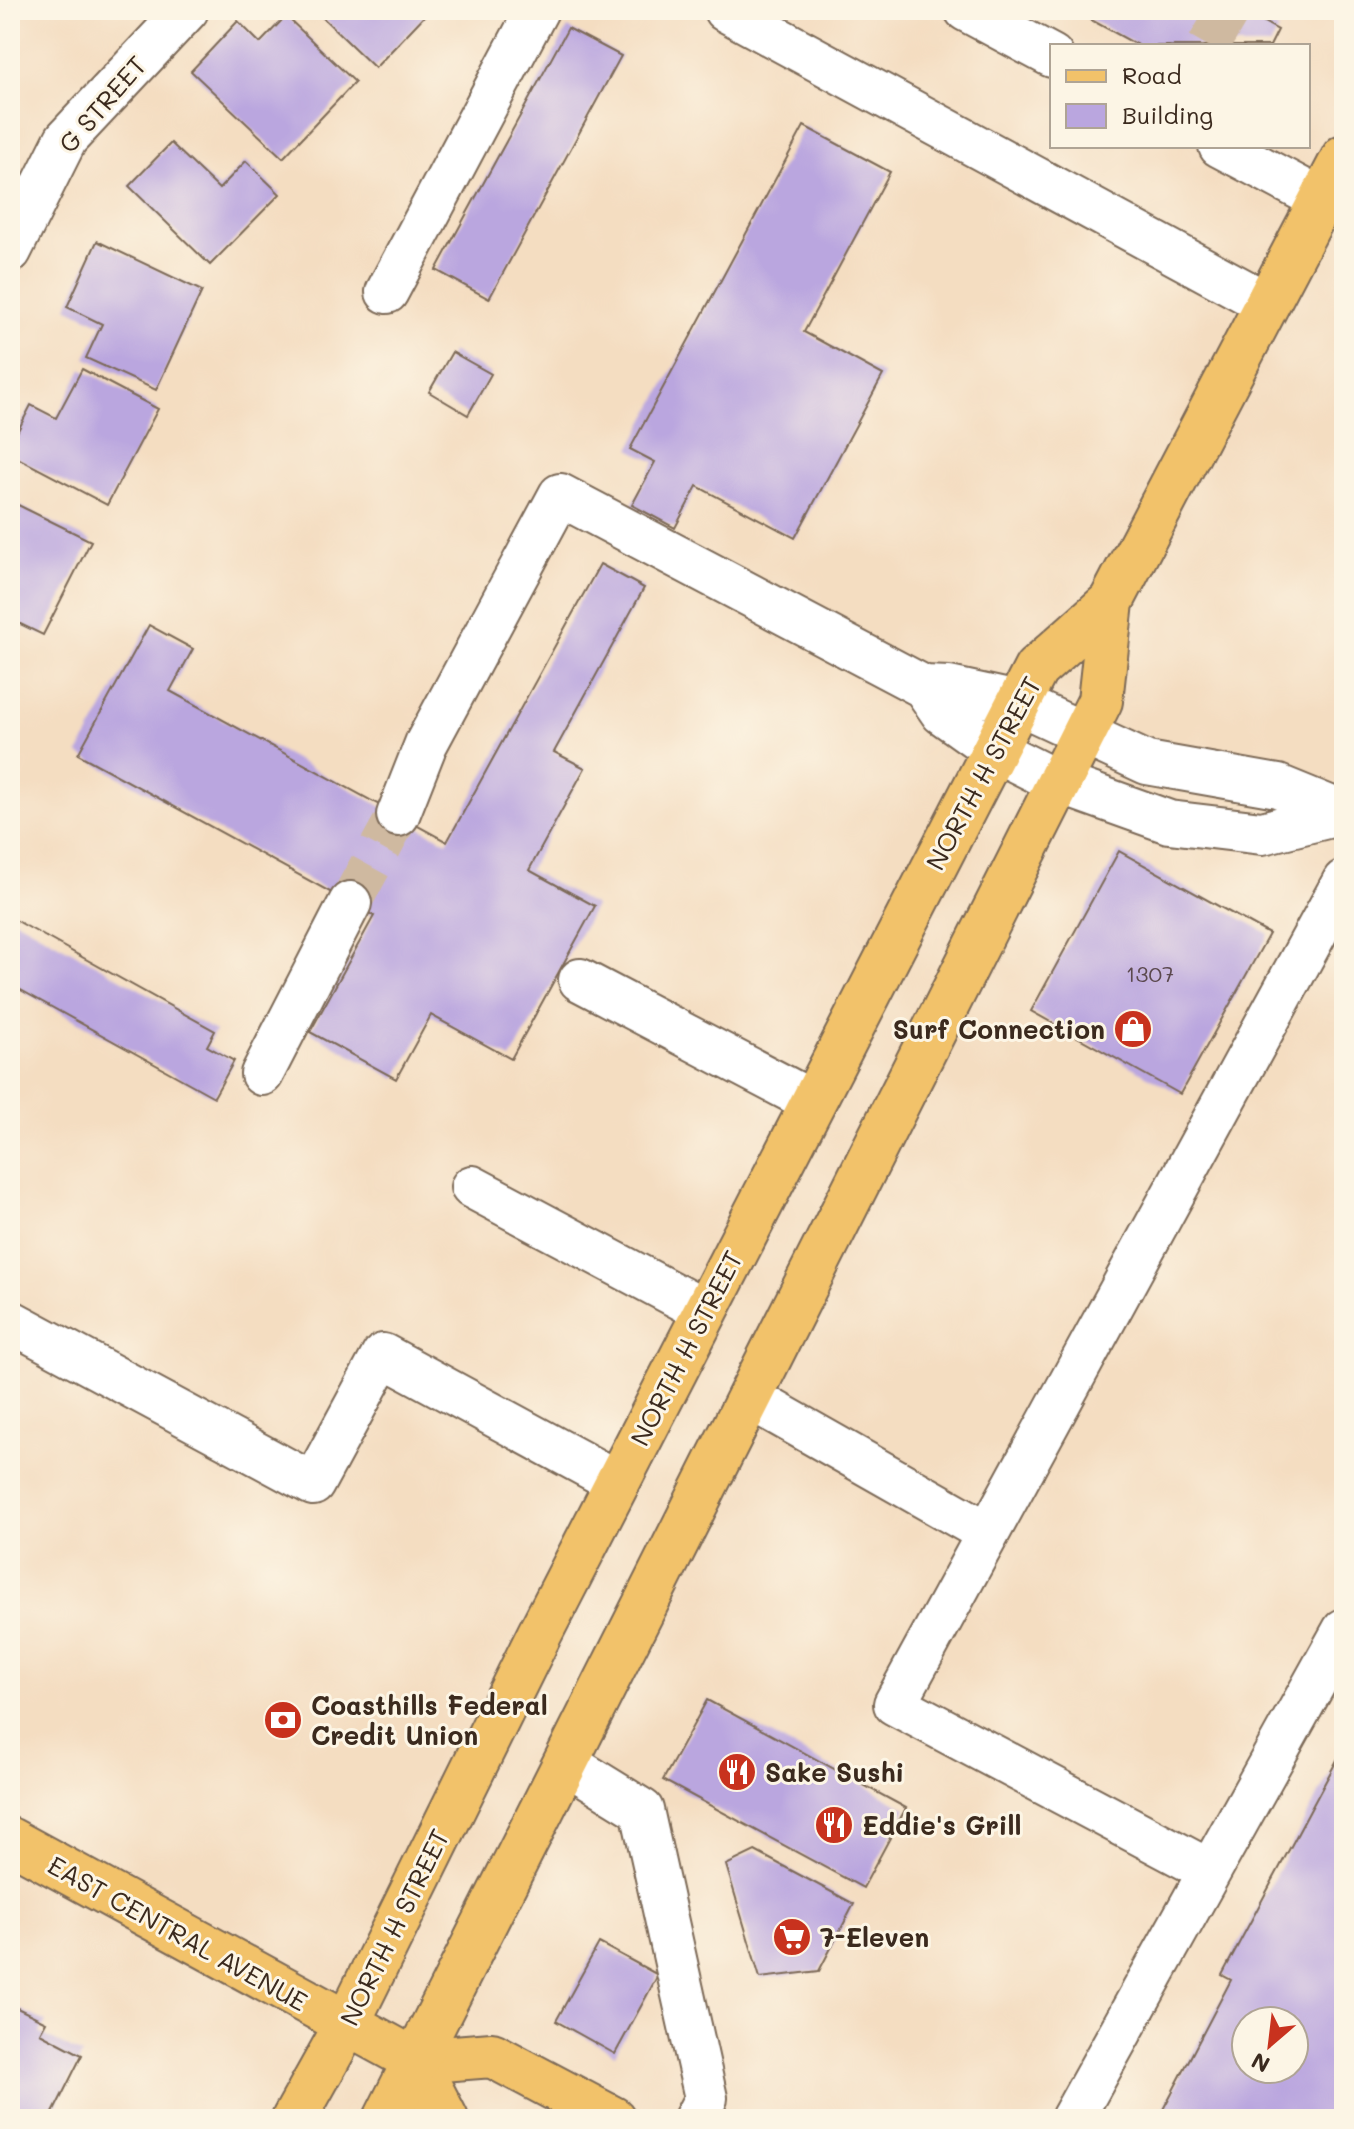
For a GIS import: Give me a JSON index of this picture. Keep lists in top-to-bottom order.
{
  "streets": {
    "main road": ["NORTH H STREET", "EAST CENTRAL AVENUE"],
    "street": ["G STREET"]
  },
  "crossings": [
    ["NORTH H STREET", "EAST CENTRAL AVENUE"]
  ],
  "places": {
    "shop": ["Surf Connection"],
    "bank": ["Coasthills Federal Credit Union"],
    "restaurant": ["Sake Sushi", "Eddie's Grill"],
    "supermarket": ["7-Eleven"]
  },
  "house_numbers": ["1307"],
  "legend": ["Road", "Building"],
  "north": "bottom left"
}
